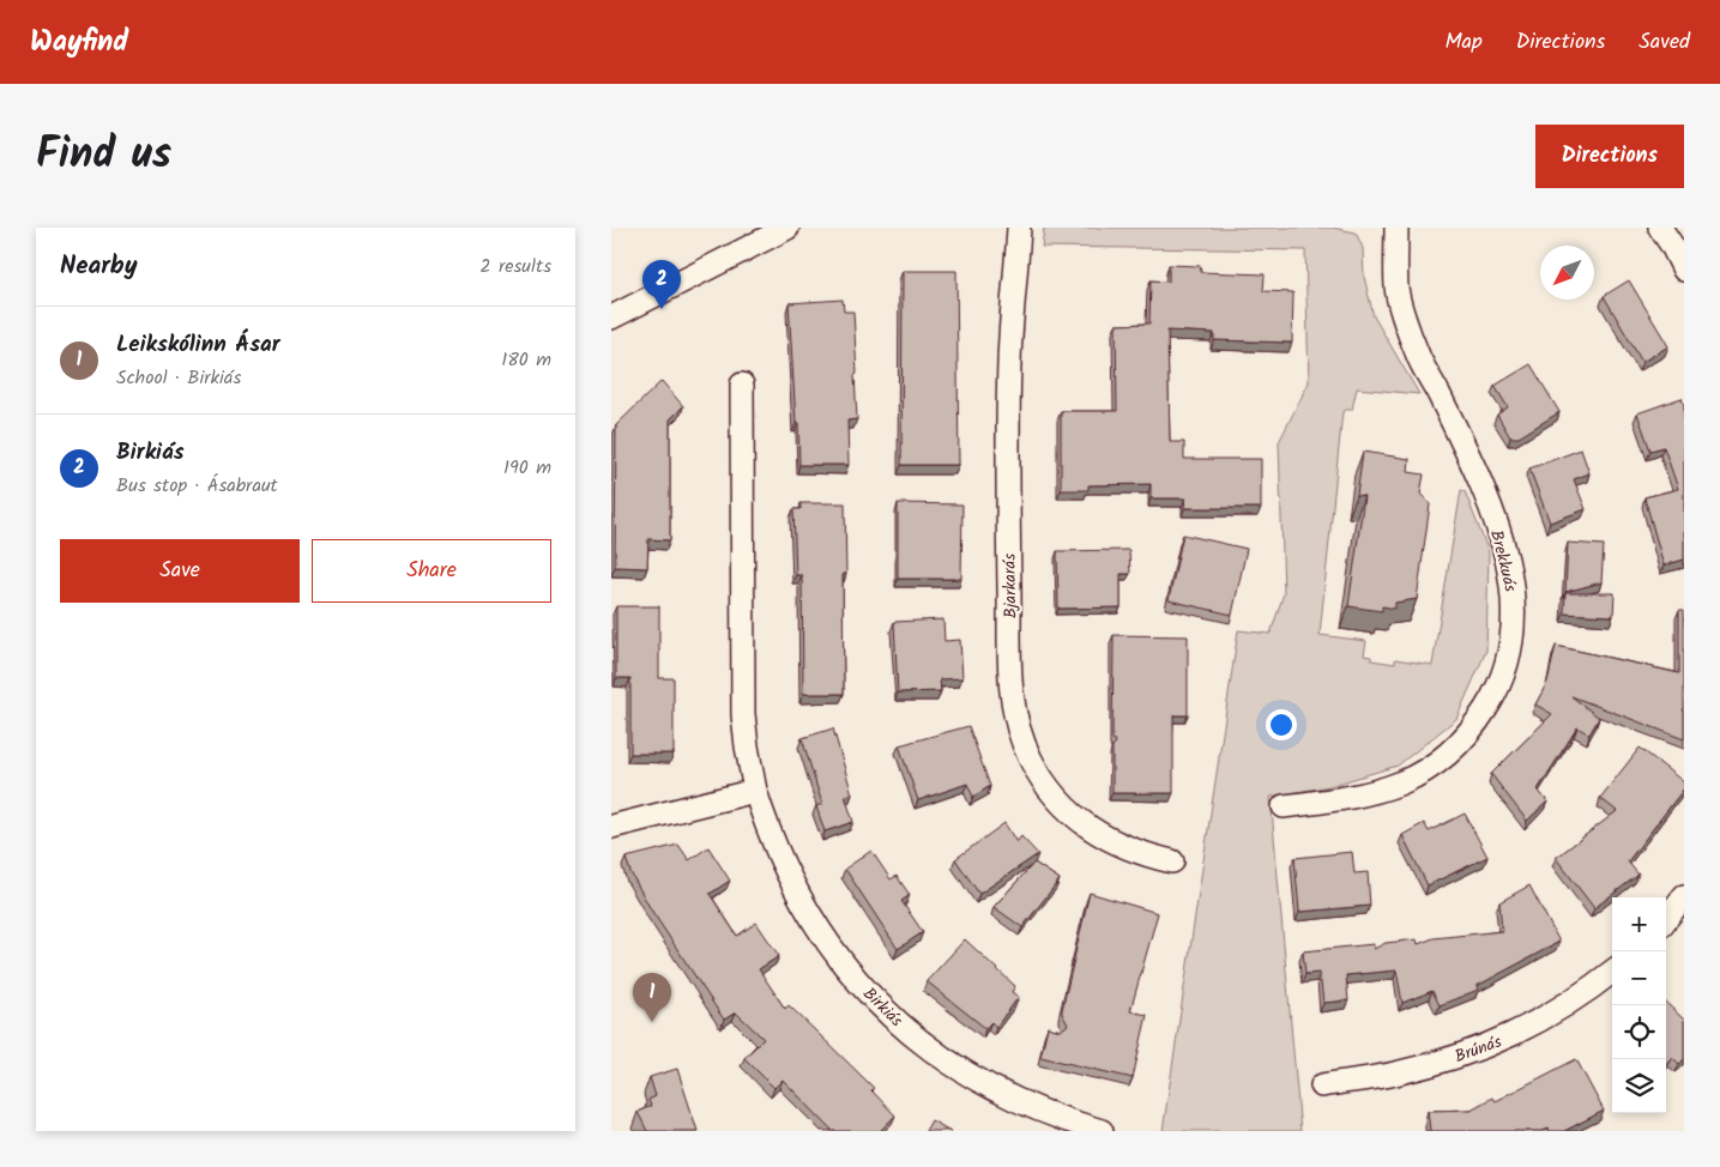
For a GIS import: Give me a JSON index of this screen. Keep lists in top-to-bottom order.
{
  "streets": {
    "street": [
      "Brekkuás",
      "Bjarkarás",
      "Birkiás",
      "Brúnás"
    ]
  },
  "north": "bottom left",
  "page": {
    "header": "Wayfind",
    "nav": ["Map", "Directions", "Saved"],
    "title": "Find us",
    "buttons": [
      "Directions",
      ["Save", "Share"]
    ],
    "heading": ["Nearby", "2 results"],
    "pins": ["2", "1"],
    "list": [
      {
        "mark": "1",
        "name": "Leikskólinn Ásar",
        "note": "School · Birkiás",
        "value": "180 m"
      },
      {
        "mark": "2",
        "name": "Birkiás",
        "note": "Bus stop · Ásabraut",
        "value": "190 m"
      }
    ],
    "map_buttons": ["+", "−"]
  }
}
